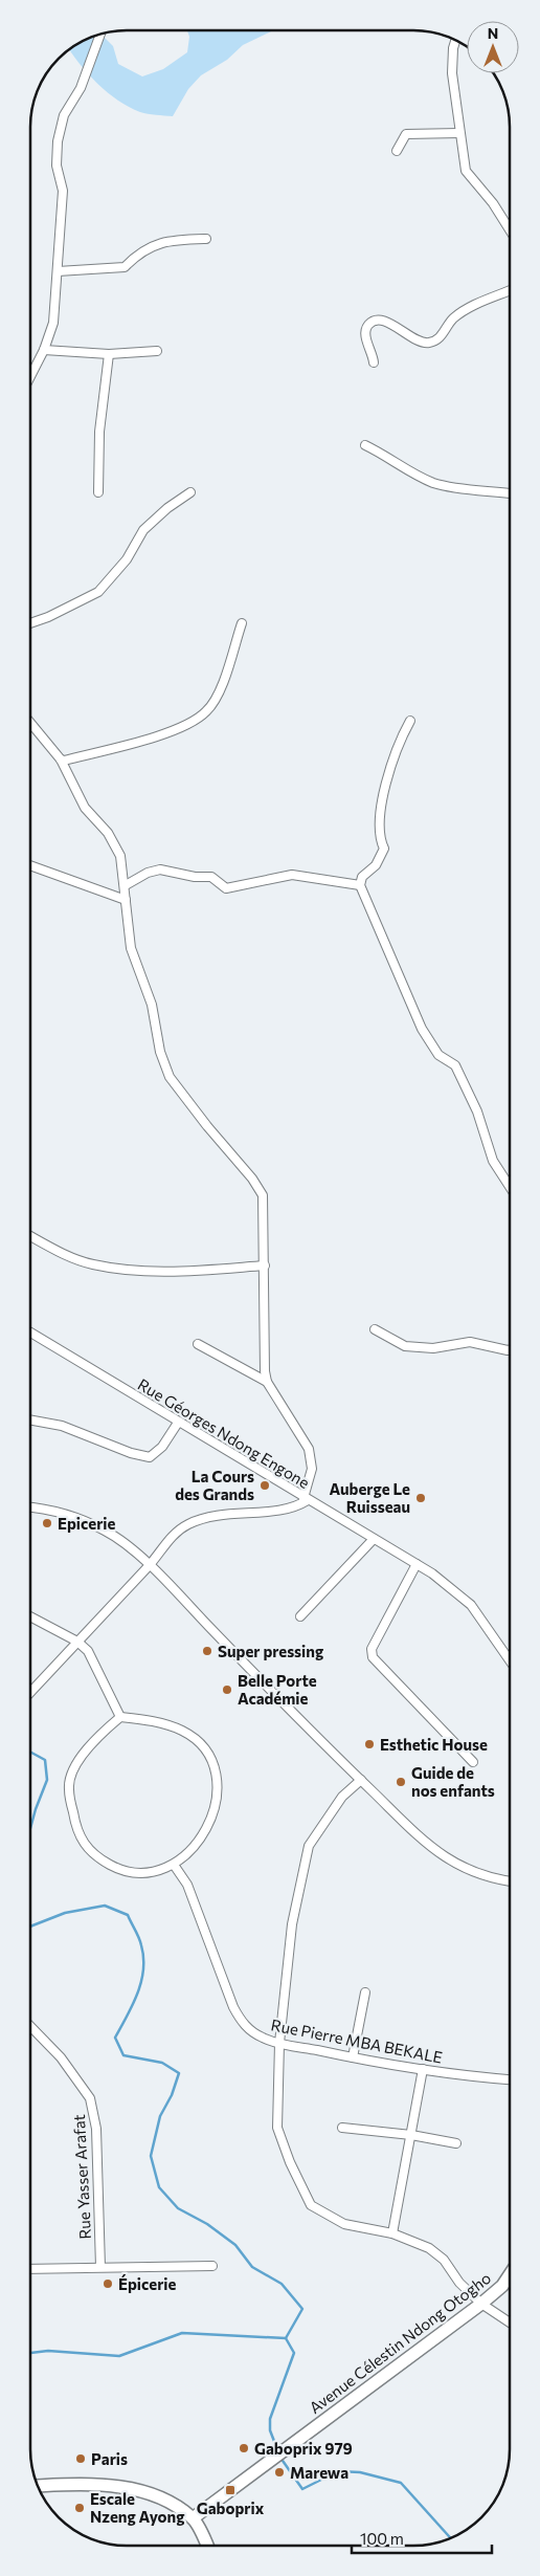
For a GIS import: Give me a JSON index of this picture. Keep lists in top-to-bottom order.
{
  "streets": {
    "main road": ["Avenue Célestin Ndong Otogho"],
    "street": ["Rue Géorges Ndong Engone", "Rue Pierre MBA BEKALE", "Rue Yasser Arafat"]
  },
  "places": {
    "other": [
      "La Cours des Grands",
      "Auberge Le Ruisseau",
      "Epicerie",
      "Super pressing",
      "Belle Porte Académie",
      "Esthetic House",
      "Guide de nos enfants",
      "Épicerie",
      "Gaboprix 979",
      "Paris",
      "Marewa",
      "Escale Nzeng Ayong"
    ],
    "transit": ["Gaboprix"]
  },
  "scale_bar": "100 m",
  "north": "top"
}
